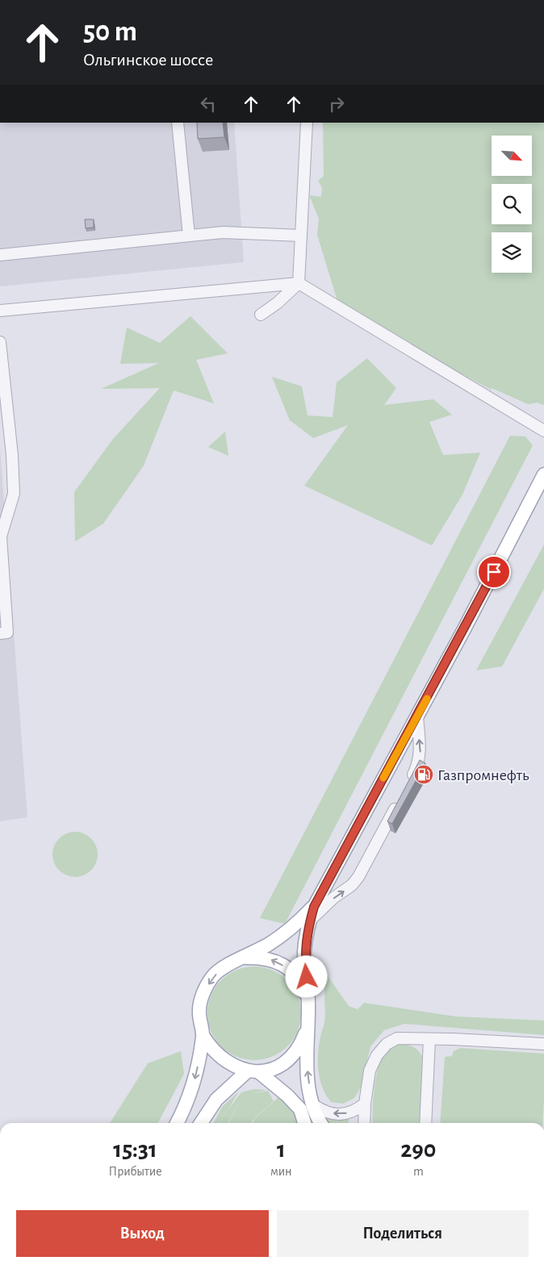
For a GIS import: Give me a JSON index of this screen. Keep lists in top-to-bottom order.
{
  "places": {
    "fuel station": ["Газпромнефть"]
  },
  "north": "bottom right",
  "page": {
    "turn": ["50 m", "Ольгинское шоссе"],
    "eta": [
      "15:31",
      "Прибытие",
      "1",
      "мин",
      "290",
      "m"
    ],
    "buttons": ["Выход", "Поделиться"]
  }
}
